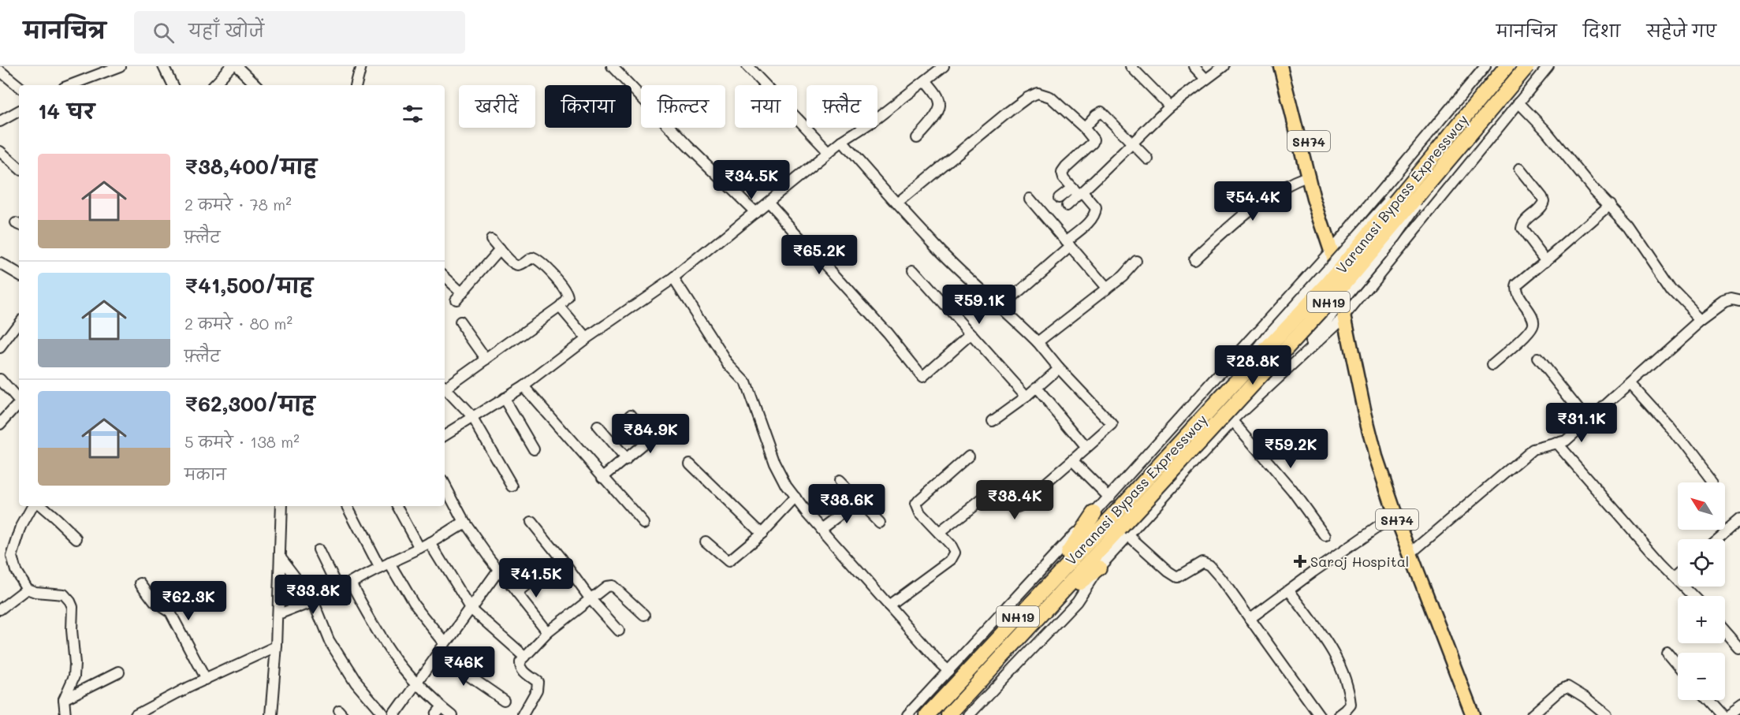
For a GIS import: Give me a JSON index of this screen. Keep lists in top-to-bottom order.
{
  "streets": {
    "highway": ["Varanasi Bypass Expressway", "NH19"],
    "main road": ["SH74"]
  },
  "places": {
    "health": ["Saroj Hospital"]
  },
  "north": "top left",
  "page": {
    "header": "मानचित्र",
    "search": "यहाँ खोजें",
    "nav": ["मानचित्र", "दिशा", "सहेजे गए"],
    "chip": [
      "खरीदें",
      "किराया",
      "फ़िल्टर",
      "नया",
      "फ़्लैट"
    ],
    "heading": "14 घर",
    "list": [
      {
        "name": "₹38,400/माह",
        "note": "2 कमरे · 78 m² · फ़्लैट"
      },
      {
        "name": "₹41,500/माह",
        "note": "2 कमरे · 80 m² · फ़्लैट"
      },
      {
        "name": "₹62,300/माह",
        "note": "5 कमरे · 138 m² · मकान"
      }
    ],
    "price": [
      "₹34.5K",
      "₹54.4K",
      "₹65.2K",
      "₹59.1K",
      "₹28.8K",
      "₹31.1K",
      "₹84.9K",
      "₹59.2K",
      "₹38.4K",
      "₹38.6K",
      "₹41.5K",
      "₹33.8K",
      "₹62.3K",
      "₹46K"
    ],
    "map_buttons": ["+", "−"]
  }
}
